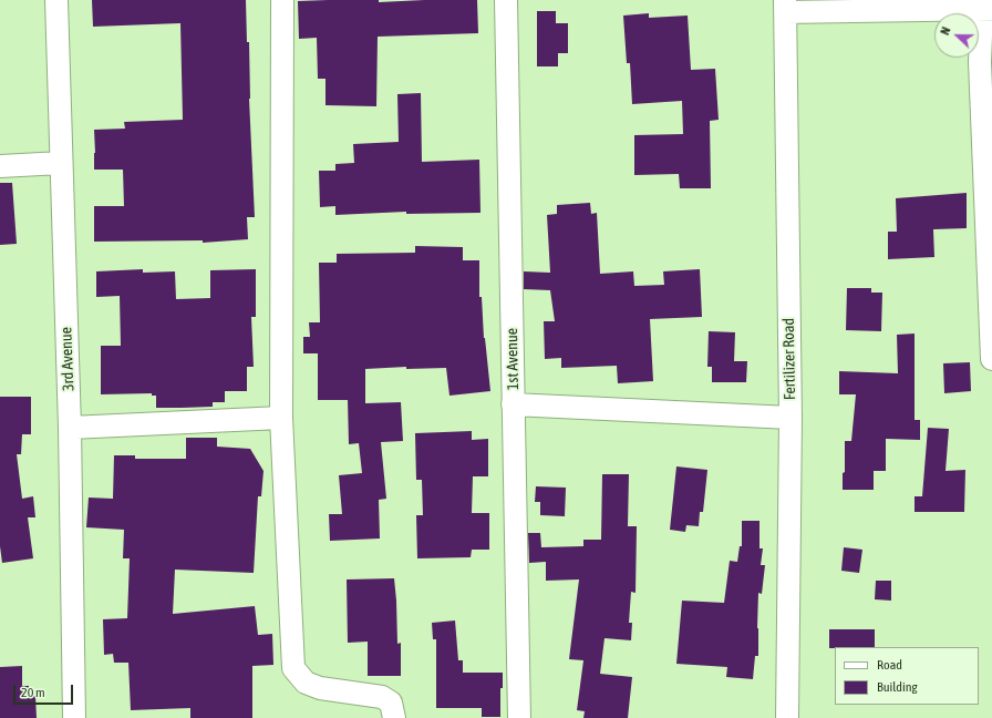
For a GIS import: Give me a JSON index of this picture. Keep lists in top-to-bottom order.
{
  "streets": {
    "street": ["3rd Avenue", "1st Avenue", "Fertilizer Road"]
  },
  "legend": ["Road", "Building"],
  "scale_bar": "20 m",
  "north": "left"
}
